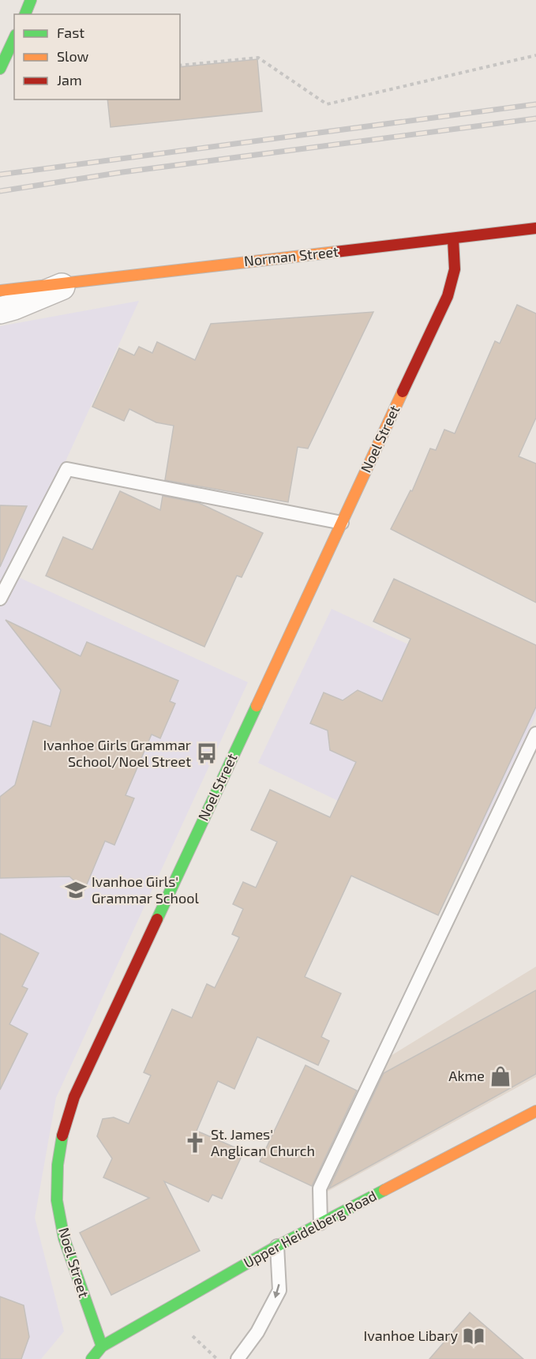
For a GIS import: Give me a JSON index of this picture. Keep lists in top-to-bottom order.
{
  "streets": {
    "street": ["Norman Street", "Noel Street", "Upper Heidelberg Road"]
  },
  "crossings": [
    ["Norman Street", "Noel Street"],
    ["Noel Street", "Upper Heidelberg Road"]
  ],
  "places": {
    "bus stop": ["Ivanhoe Girls Grammar School/Noel Street"],
    "school or university": ["Ivanhoe Girls' Grammar School"],
    "shop": ["Akme"],
    "church": ["St. James' Anglican Church"],
    "library": ["Ivanhoe Libary"]
  },
  "legend": ["Fast", "Slow", "Jam"]
}
